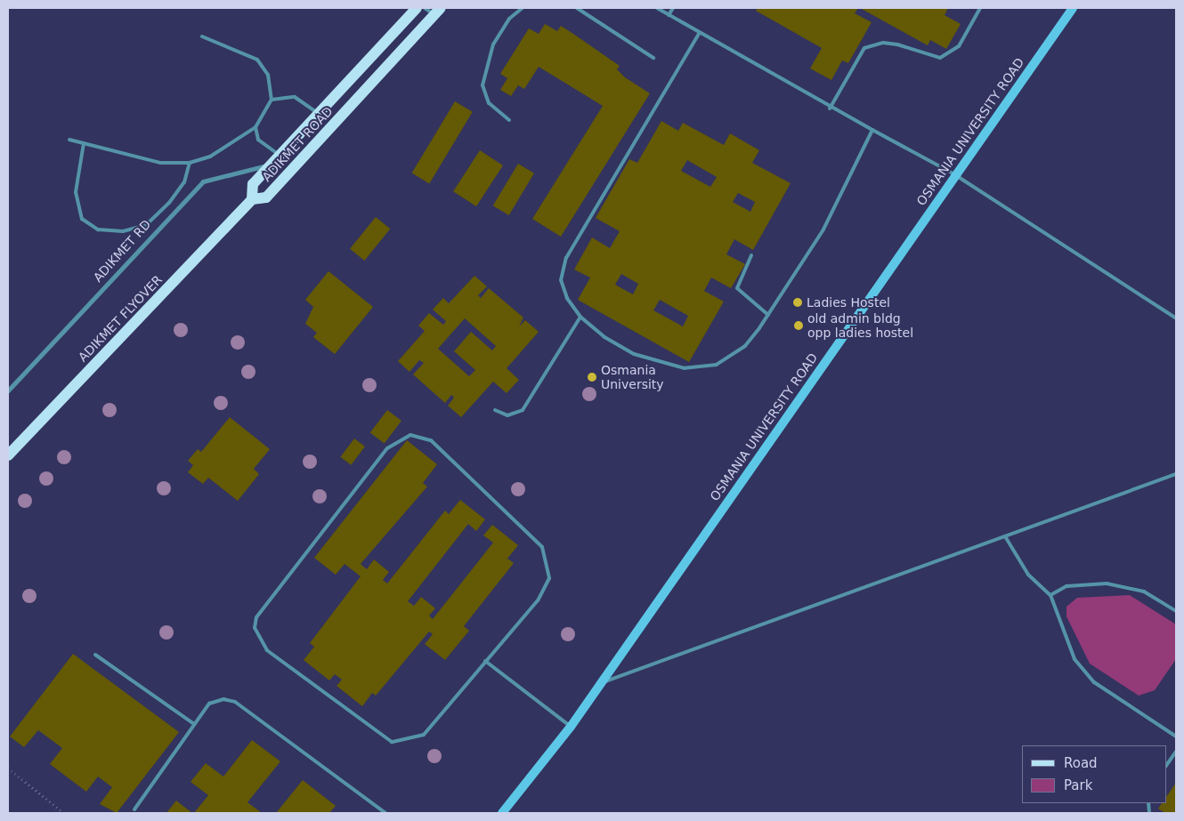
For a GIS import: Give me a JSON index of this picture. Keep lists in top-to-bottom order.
{
  "streets": {
    "main road": ["OSMANIA UNIVERSITY ROAD", "ADIKMET ROAD", "ADIKMET FLYOVER"],
    "street": ["ADIKMET RD"]
  },
  "crossings": [
    ["ADIKMET ROAD", "ADIKMET RD"],
    ["ADIKMET ROAD", "ADIKMET FLYOVER"]
  ],
  "places": ["Ladies Hostel", "old admin bldg opp ladies hostel", "Osmania University"],
  "legend": ["Road", "Park"]
}
